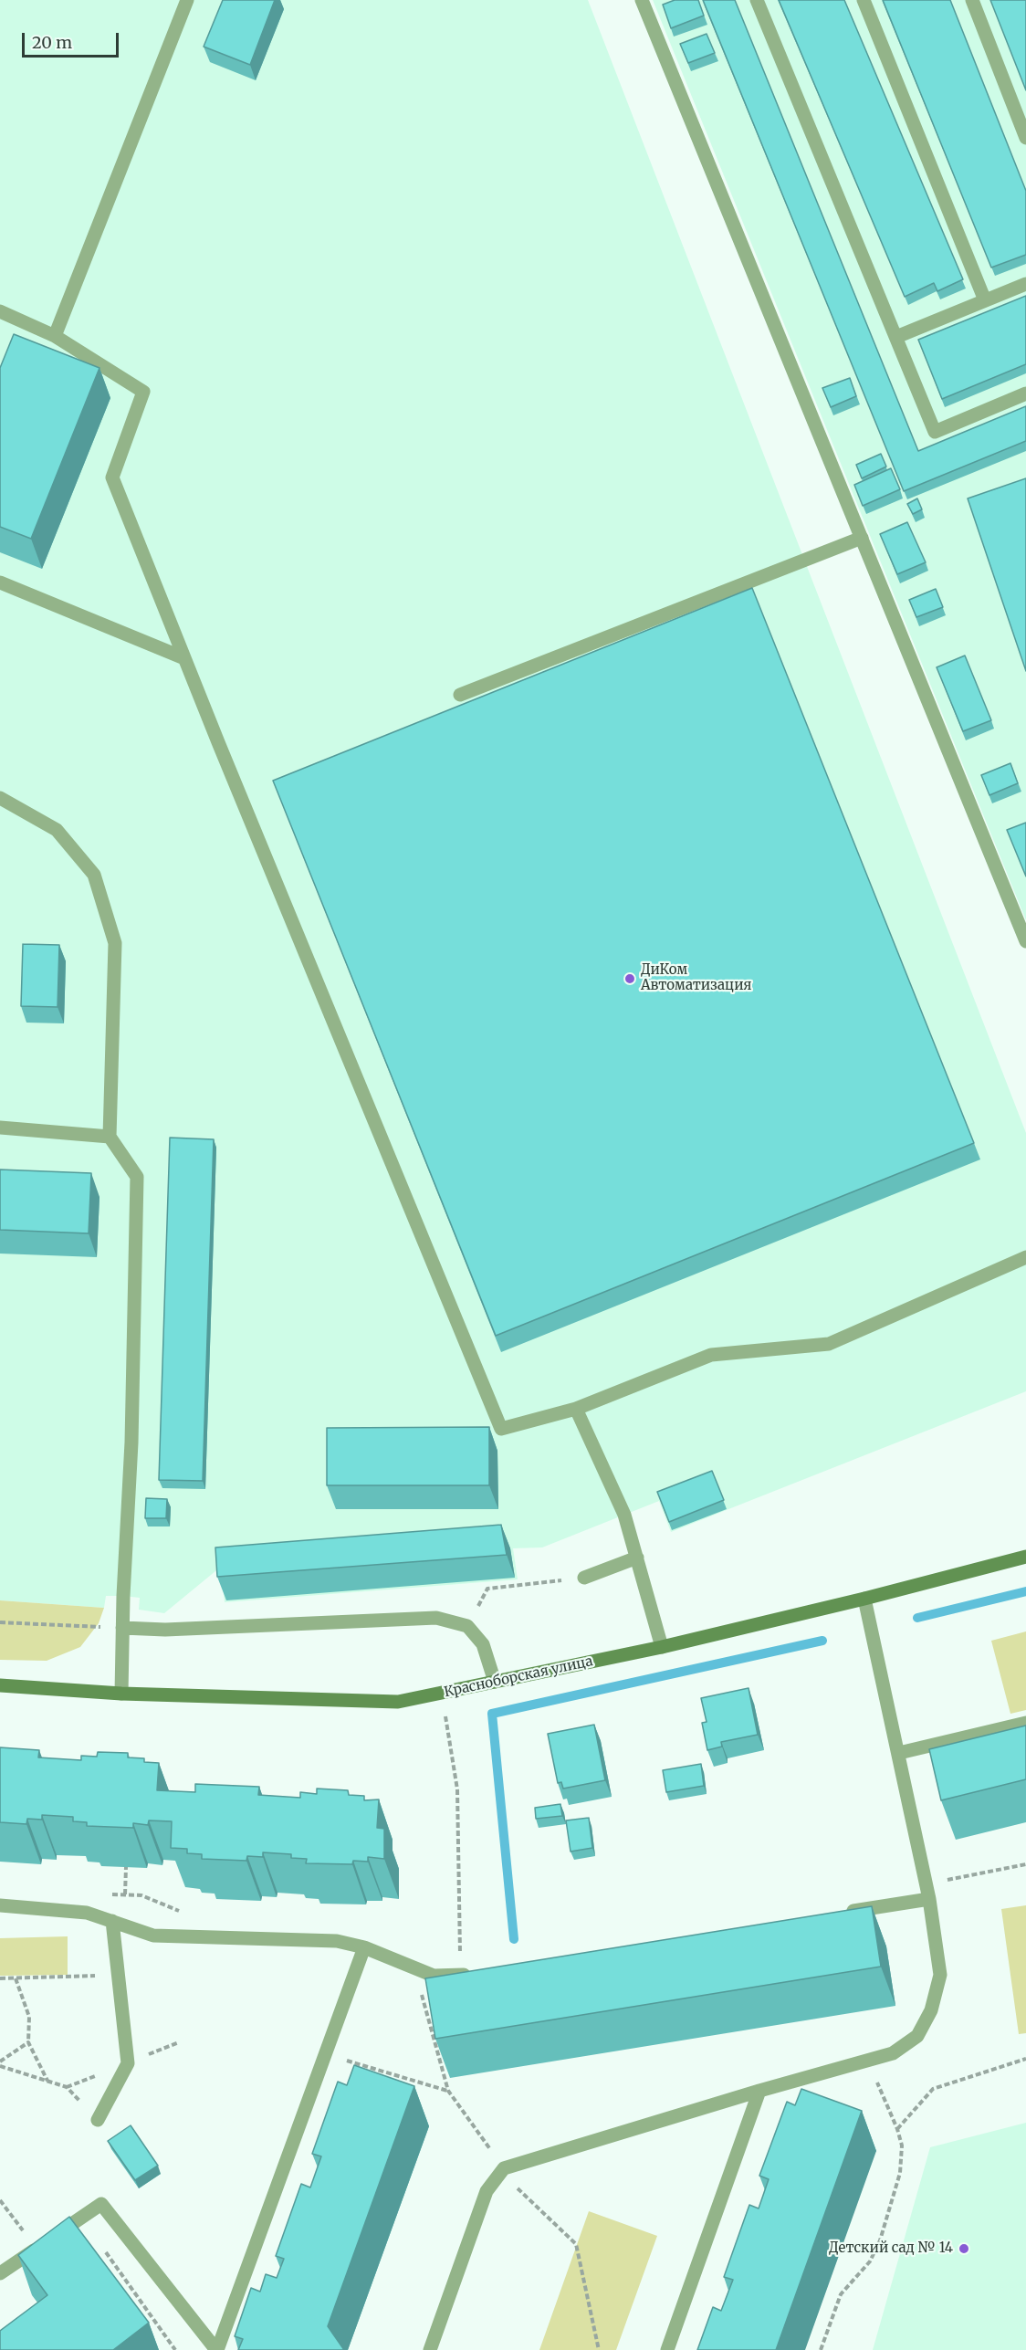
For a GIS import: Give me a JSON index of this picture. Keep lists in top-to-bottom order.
{
  "streets": {
    "street": ["Красноборская улица"]
  },
  "places": ["ДиКом Автоматизация", "Детский сад № 14"],
  "scale_bar": "20 m"
}
